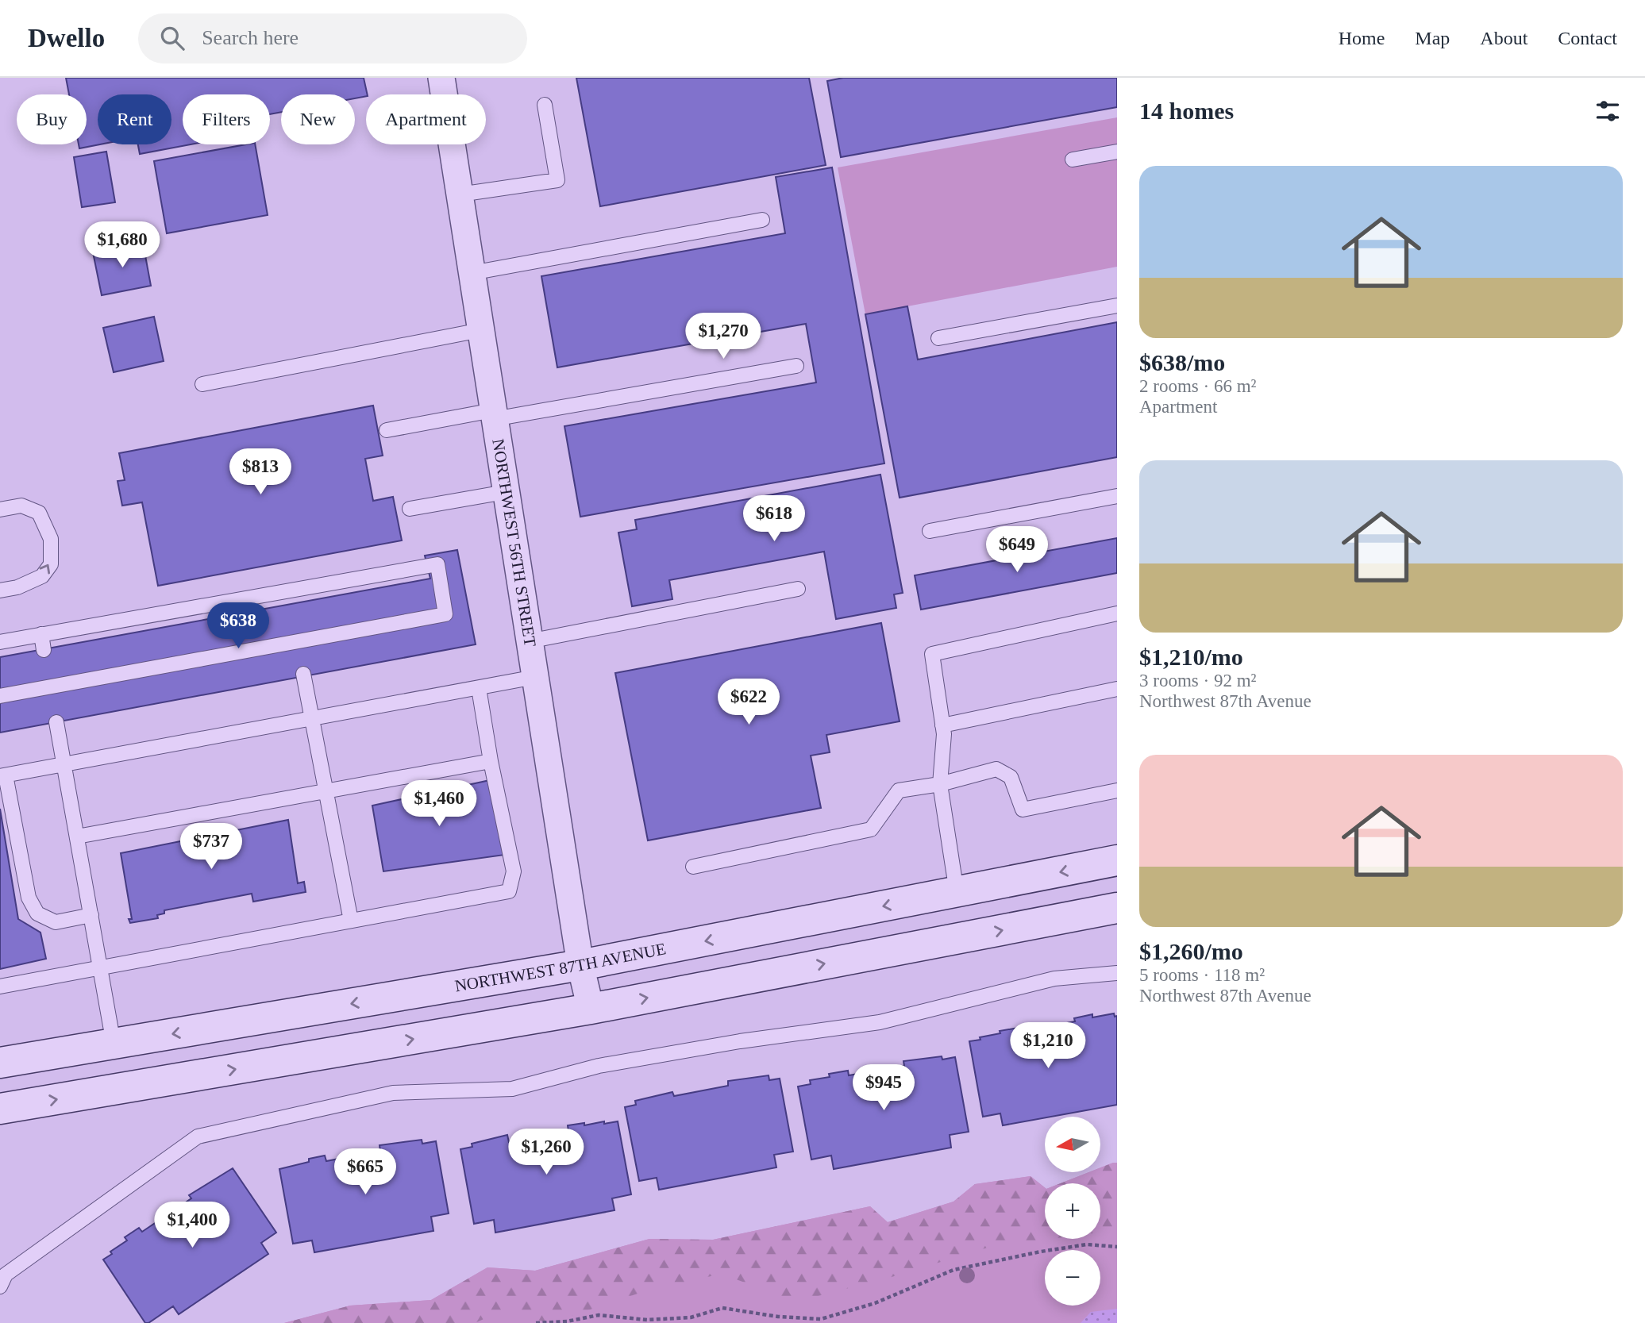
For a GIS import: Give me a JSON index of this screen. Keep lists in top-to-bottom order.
{
  "streets": {
    "main road": ["NORTHWEST 87TH AVENUE"],
    "street": ["NORTHWEST 56TH STREET"]
  },
  "crossings": [
    ["NORTHWEST 56TH STREET", "NORTHWEST 87TH AVENUE"]
  ],
  "north": "left",
  "page": {
    "header": "Dwello",
    "search": "Search here",
    "nav": [
      "Home",
      "Map",
      "About",
      "Contact"
    ],
    "heading": "14 homes",
    "chip": [
      "Buy",
      "Rent",
      "Filters",
      "New",
      "Apartment"
    ],
    "list": [
      {
        "name": "$638/mo",
        "note": "2 rooms · 66 m² · Apartment"
      },
      {
        "name": "$1,210/mo",
        "note": "3 rooms · 92 m² · Northwest 87th Avenue"
      },
      {
        "name": "$1,260/mo",
        "note": "5 rooms · 118 m² · Northwest 87th Avenue"
      }
    ],
    "price": [
      "$1,680",
      "$1,270",
      "$813",
      "$618",
      "$649",
      "$638",
      "$622",
      "$1,460",
      "$737",
      "$1,210",
      "$945",
      "$1,260",
      "$665",
      "$1,400"
    ],
    "map_buttons": ["+", "−"]
  }
}
